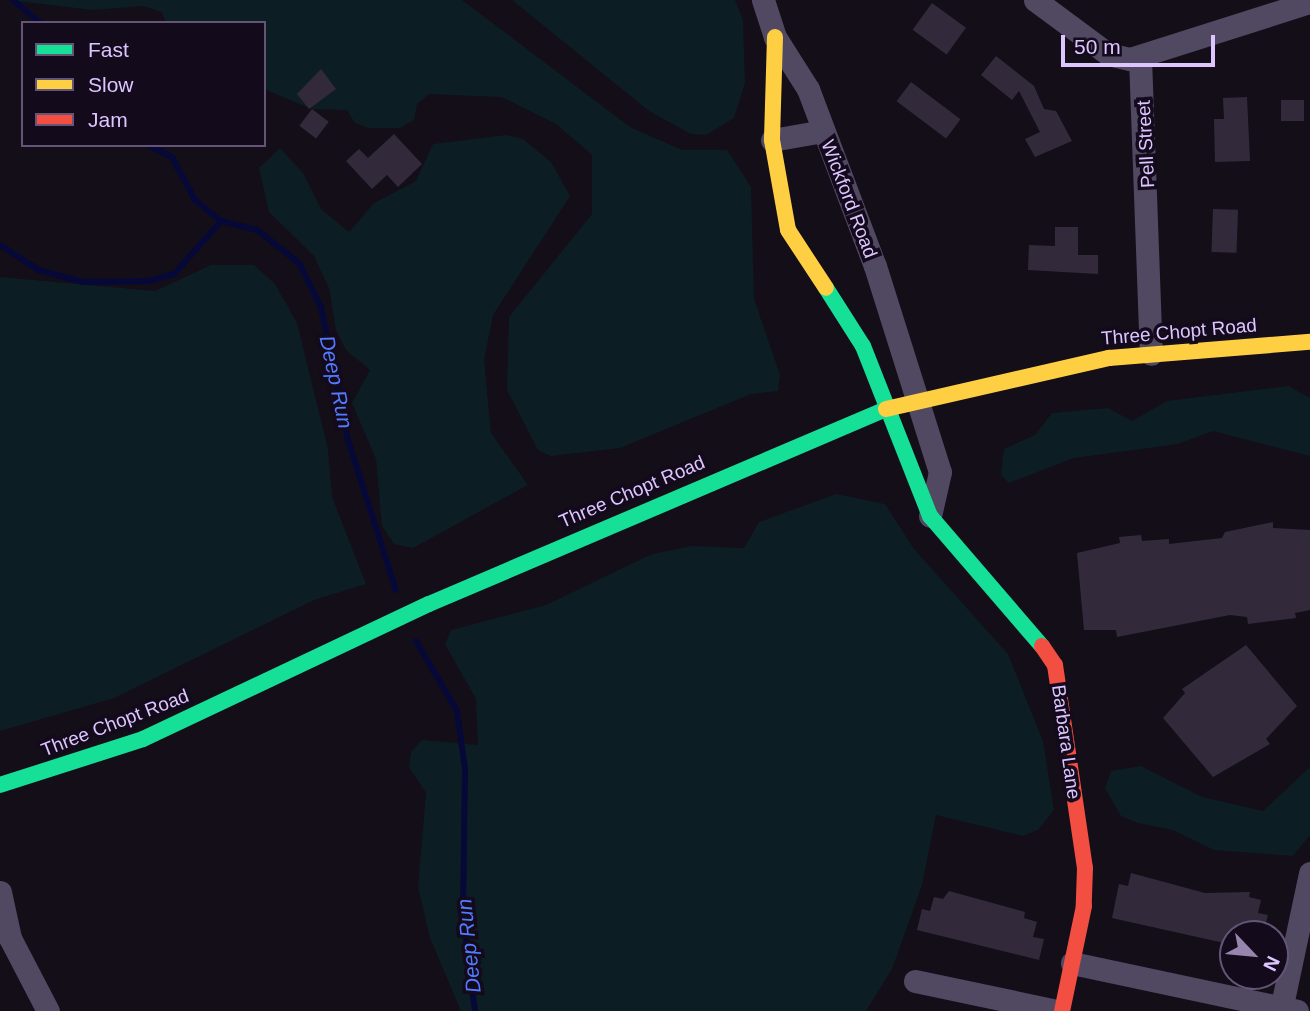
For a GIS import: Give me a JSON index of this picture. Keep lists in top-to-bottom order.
{
  "streets": {
    "main road": ["Three Chopt Road", "Barbara Lane"],
    "street": ["Pell Street", "Wickford Road"]
  },
  "crossings": [
    ["Pell Street", "Three Chopt Road"],
    ["Wickford Road", "Three Chopt Road"],
    ["Three Chopt Road", "Barbara Lane"]
  ],
  "water": ["Deep Run"],
  "legend": ["Fast", "Slow", "Jam"],
  "scale_bar": "50 m",
  "north": "bottom right"
}
